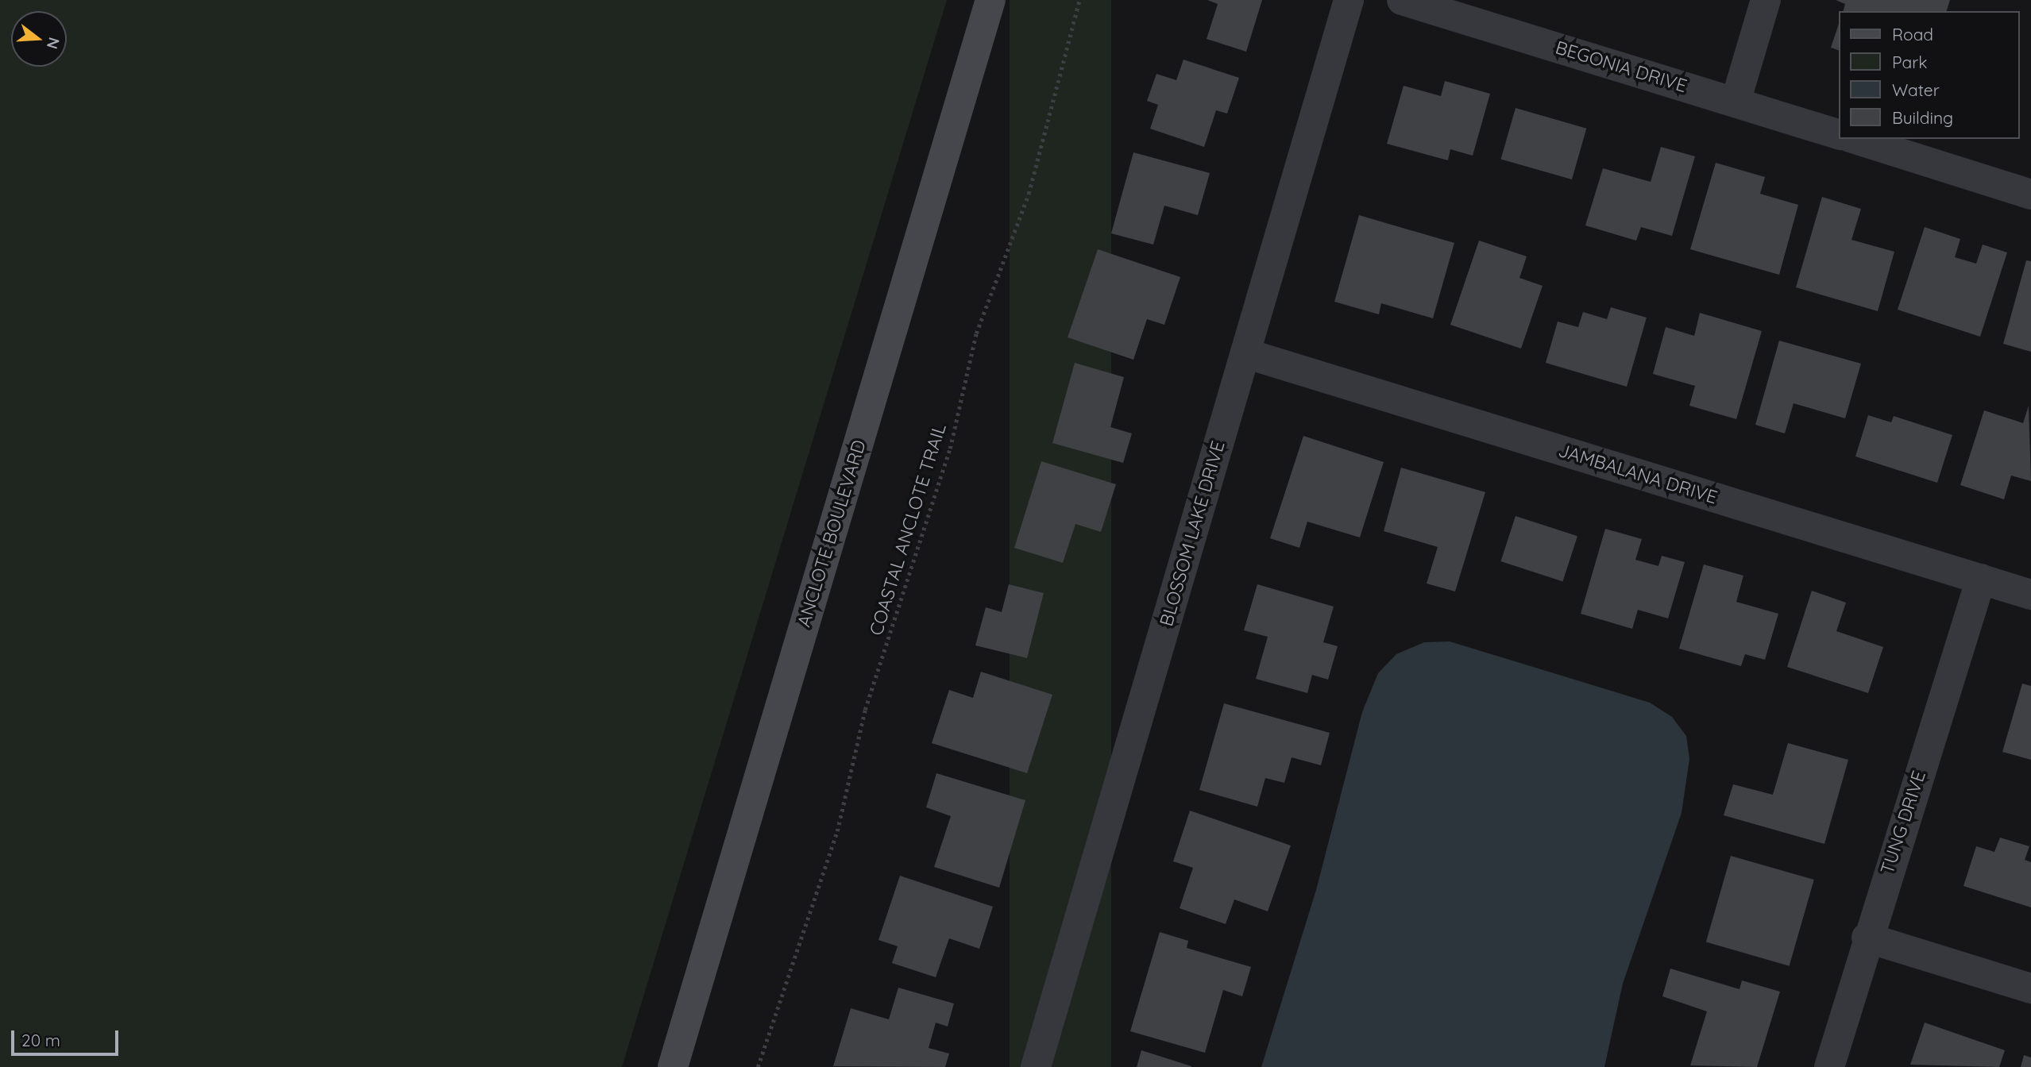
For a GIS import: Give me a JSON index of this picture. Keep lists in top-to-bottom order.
{
  "streets": {
    "street": [
      "BEGONIA DRIVE",
      "JAMBALANA DRIVE",
      "ANCLOTE BOULEVARD",
      "BLOSSOM LAKE DRIVE",
      "TUNG DRIVE"
    ],
    "path": ["COASTAL ANCLOTE TRAIL"]
  },
  "crossings": [
    ["JAMBALANA DRIVE", "BLOSSOM LAKE DRIVE"],
    ["JAMBALANA DRIVE", "TUNG DRIVE"]
  ],
  "legend": [
    "Road",
    "Park",
    "Water",
    "Building"
  ],
  "scale_bar": "20 m",
  "north": "right"
}
